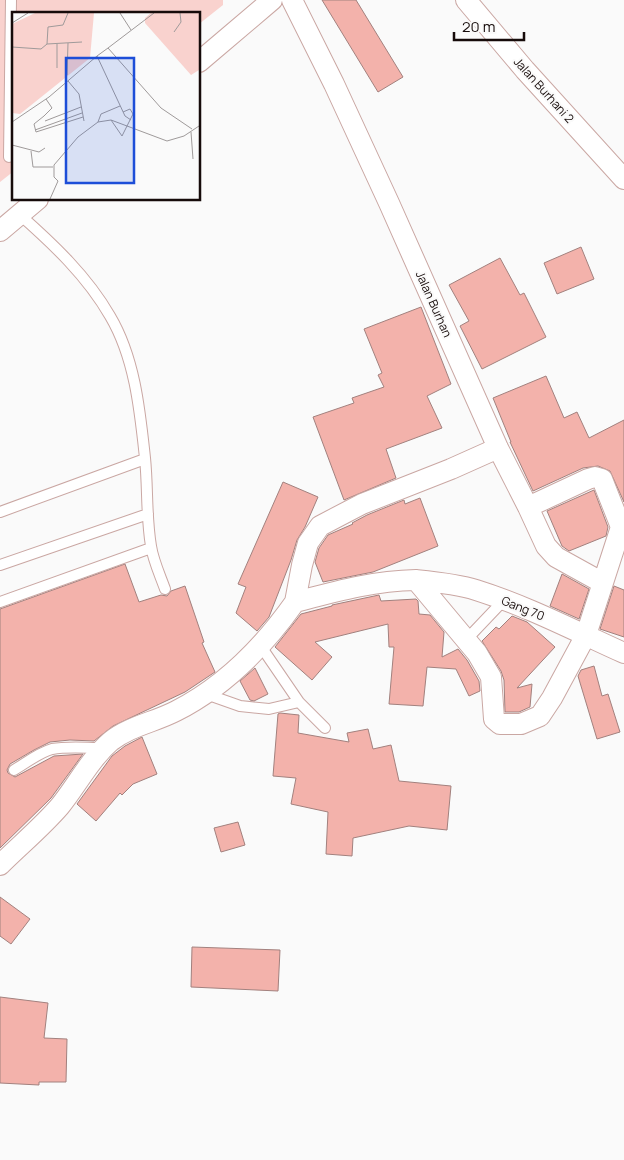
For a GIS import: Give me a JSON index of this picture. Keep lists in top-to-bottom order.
{
  "streets": {
    "street": ["Jalan Burhani 2", "Jalan Burhan", "Gang 70"]
  },
  "scale_bar": "20 m"
}
